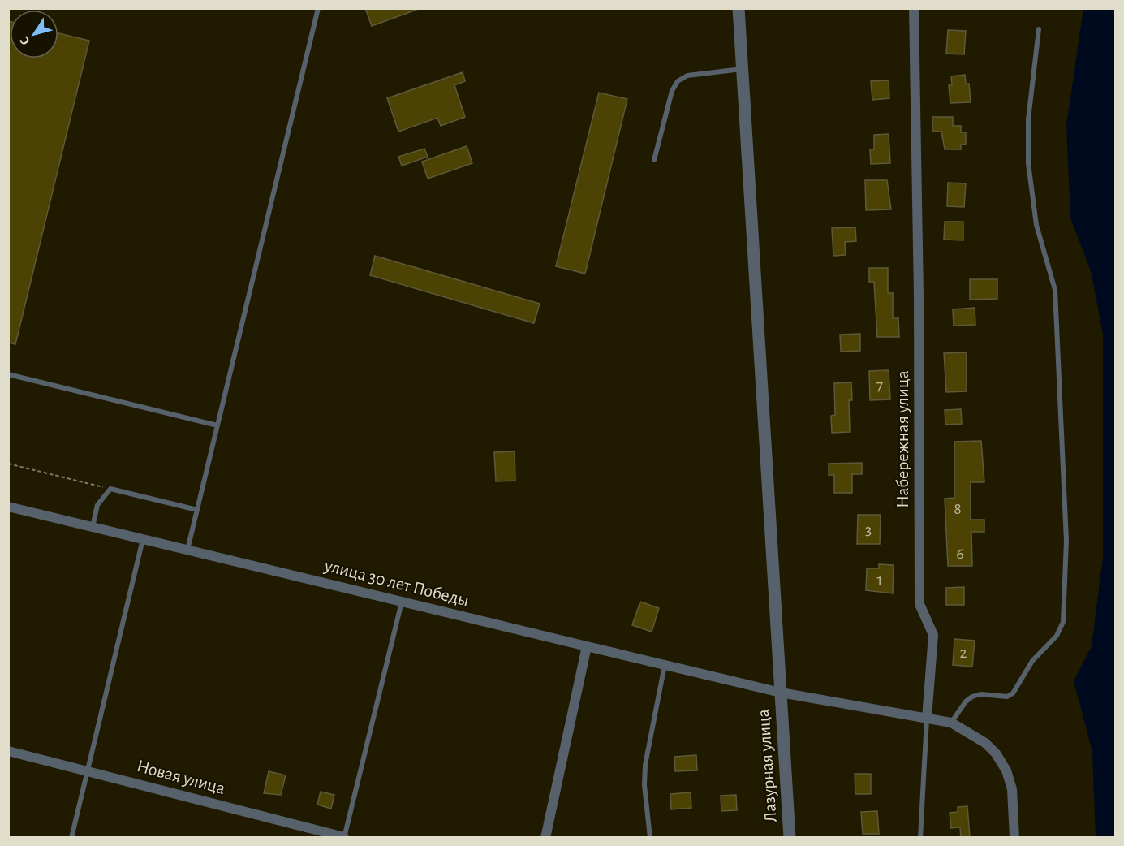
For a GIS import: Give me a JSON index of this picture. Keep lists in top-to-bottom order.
{
  "streets": {
    "street": [
      "Набережная улица",
      "улица 30 лет Победы",
      "Лазурная улица",
      "Новая улица"
    ]
  },
  "crossings": [
    ["улица 30 лет Победы", "Лазурная улица"]
  ],
  "house_numbers": [
    "7",
    "8",
    "3",
    "6",
    "1",
    "2"
  ],
  "north": "bottom left"
}
